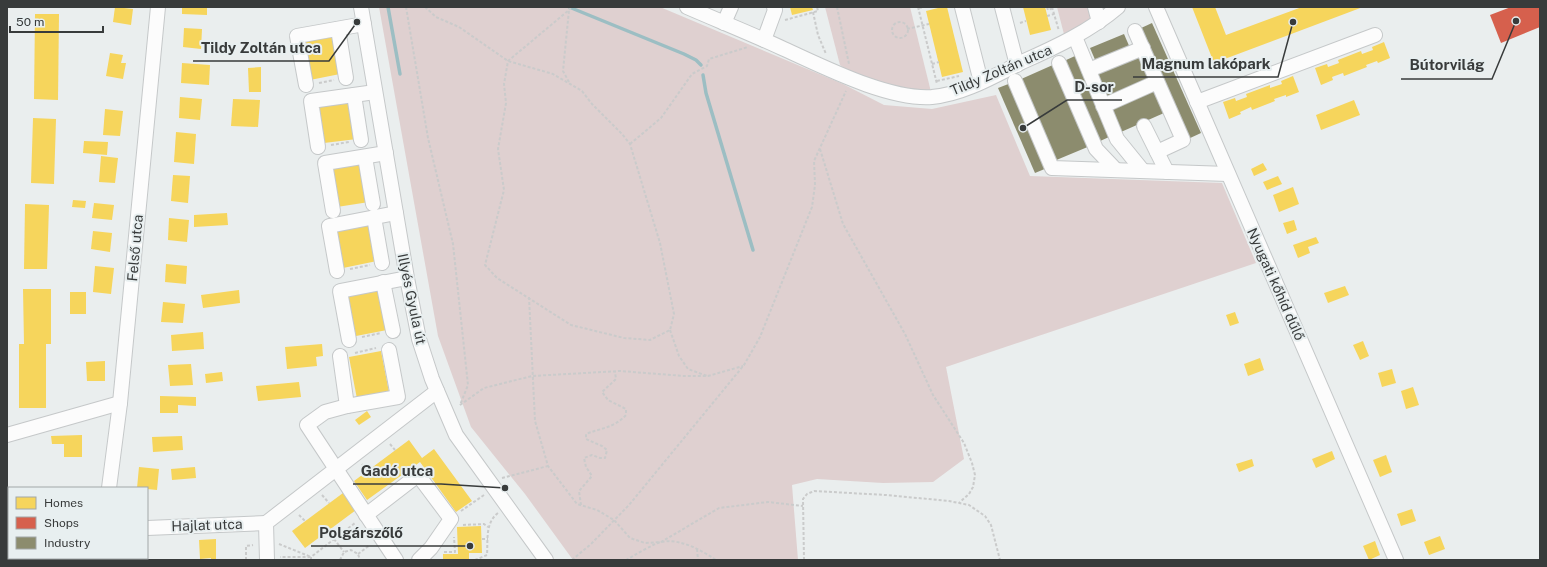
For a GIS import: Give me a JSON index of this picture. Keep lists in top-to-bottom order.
{
  "streets": {
    "street": [
      "Tildy Zoltán utca",
      "Felső utca",
      "Nyugati kőhíd dűlő",
      "Illyés Gyula út",
      "Hajlat utca"
    ]
  },
  "places": [
    "Bútorvilág",
    "Tildy Zoltán utca",
    "Magnum lakópark",
    "D-sor",
    "Gadó utca",
    "Polgárszőlő"
  ],
  "legend": ["Homes", "Shops", "Industry"],
  "scale_bar": "50 m"
}
